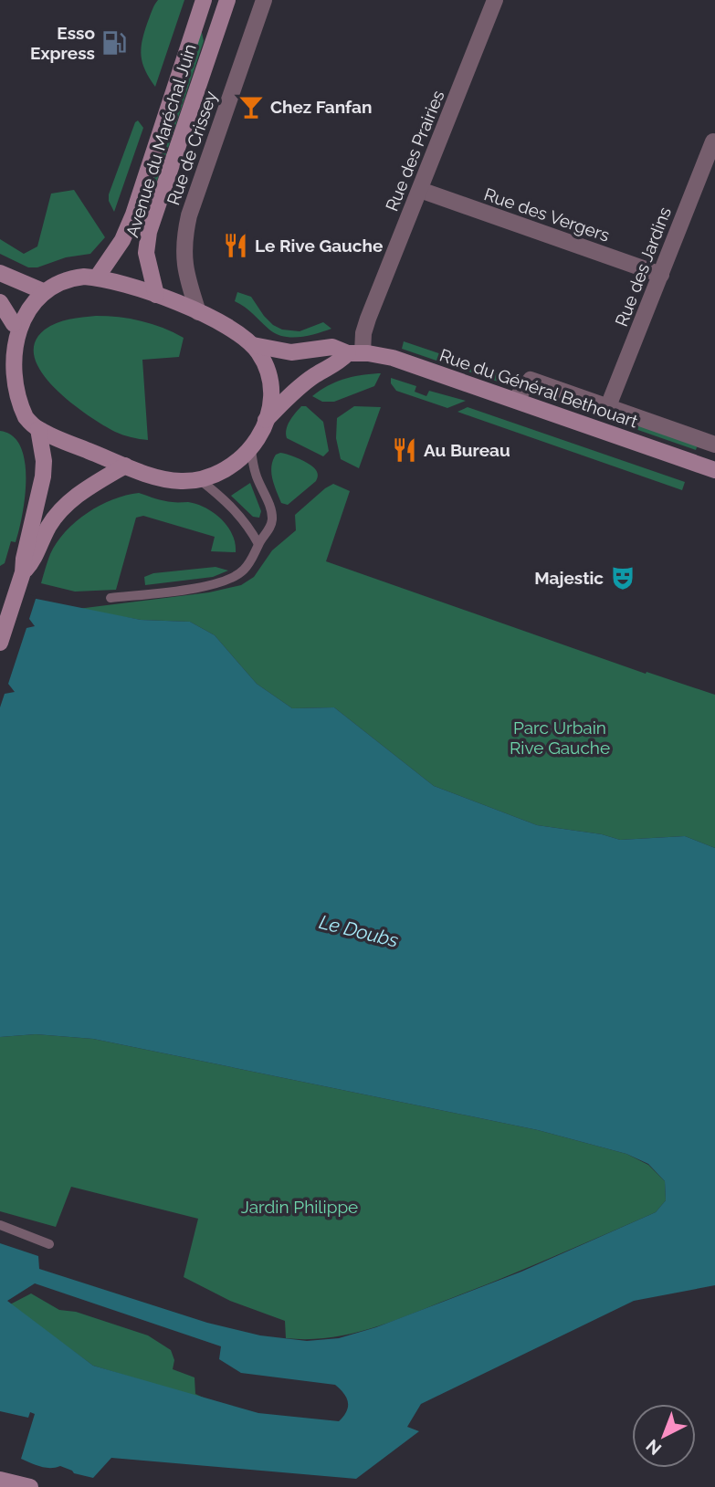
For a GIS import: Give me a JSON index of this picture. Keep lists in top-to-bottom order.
{
  "streets": {
    "main road": ["Avenue du Maréchal Juin", "Rue du Général Bethouart"],
    "street": [
      "Rue de Crissey",
      "Rue des Prairies",
      "Rue des Vergers",
      "Rue des Jardins"
    ]
  },
  "crossings": [
    ["Rue des Prairies", "Rue des Vergers"],
    ["Rue des Prairies", "Rue du Général Bethouart"],
    ["Rue des Vergers", "Rue des Jardins"]
  ],
  "water": ["Le Doubs"],
  "parks": ["Parc Urbain Rive Gauche", "Jardin Philippe"],
  "places": {
    "fuel station": ["Esso Express"],
    "bar": ["Chez Fanfan"],
    "restaurant": ["Le Rive Gauche", "Au Bureau"],
    "theatre": ["Majestic"]
  },
  "north": "bottom left"
}
